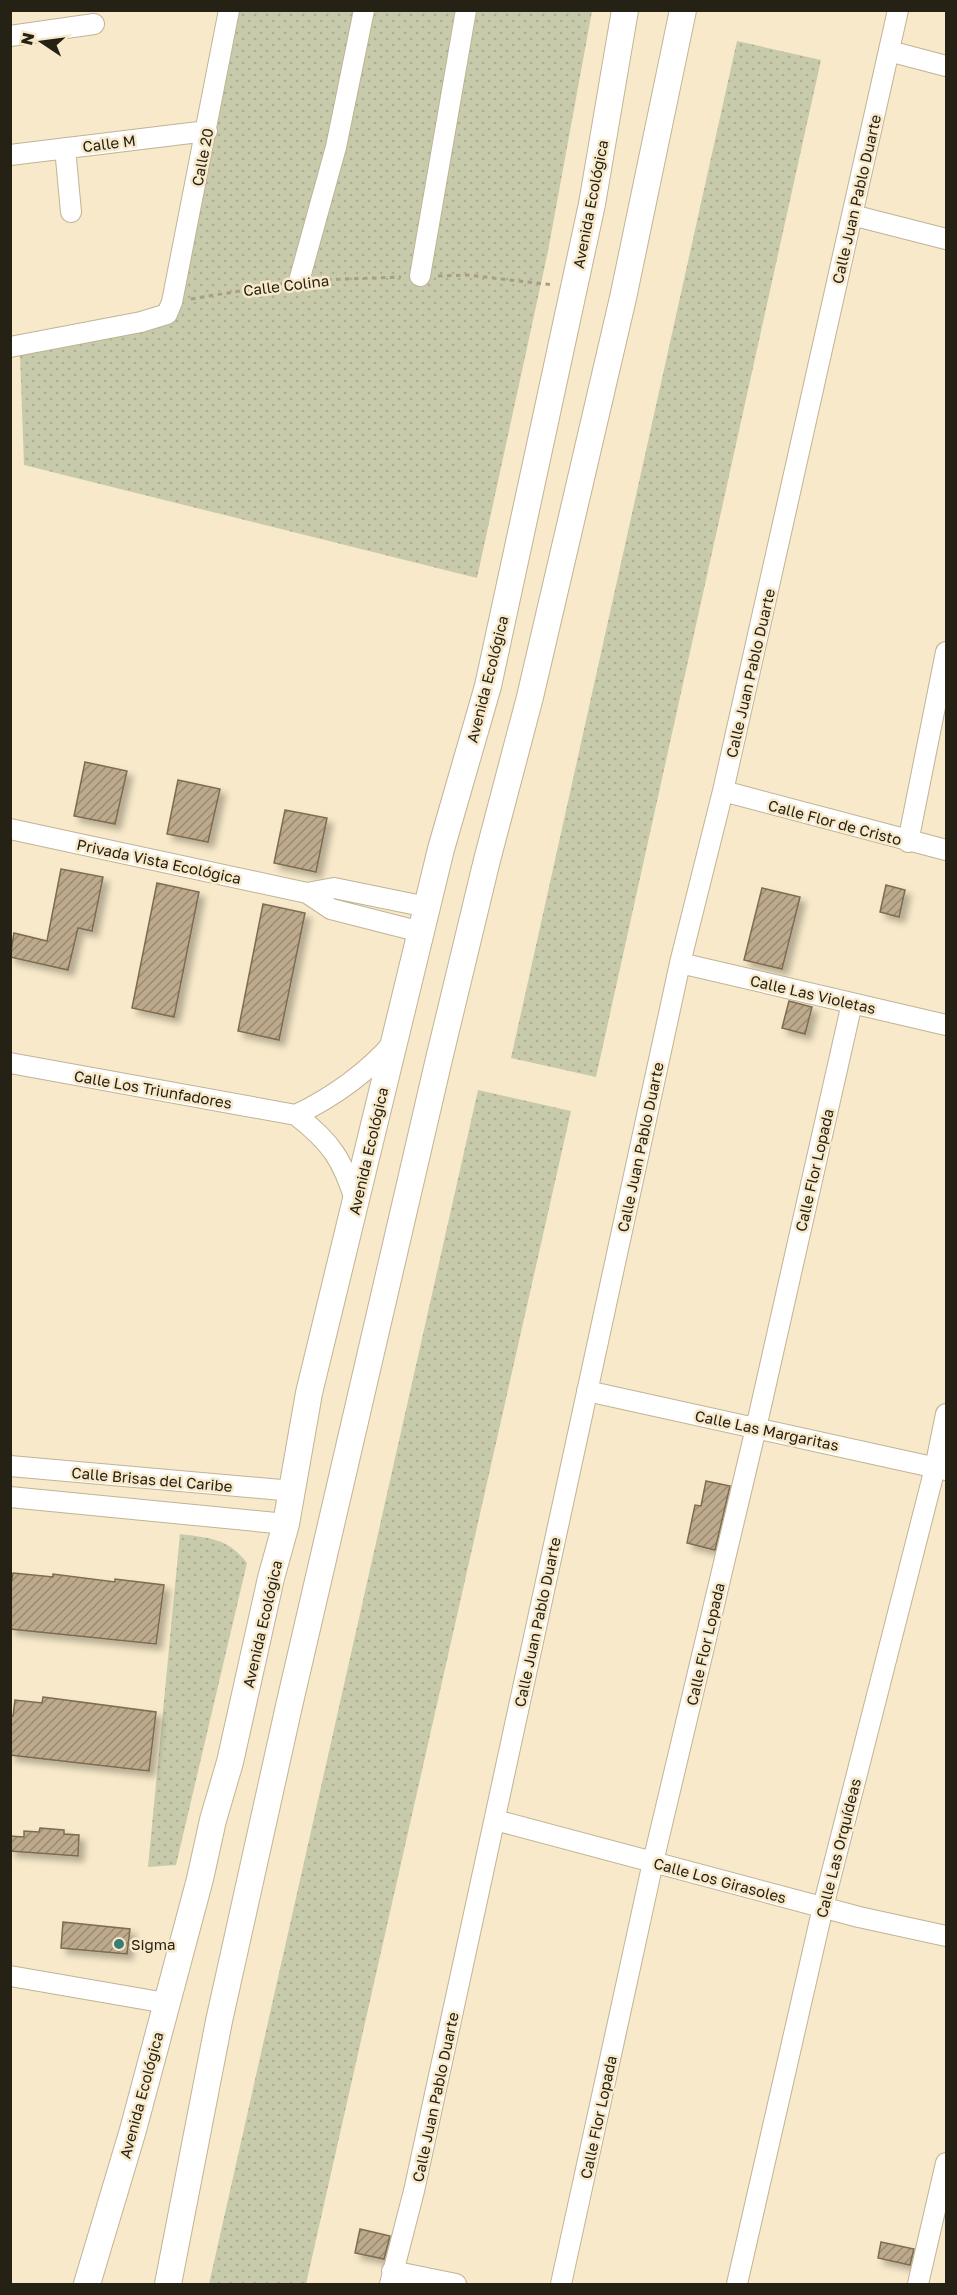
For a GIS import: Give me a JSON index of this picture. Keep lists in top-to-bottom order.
{
  "streets": {
    "main road": ["Avenida Ecológica"],
    "street": [
      "Calle M",
      "Calle 20",
      "Calle Juan Pablo Duarte",
      "Calle Flor de Cristo",
      "Privada Vista Ecológica",
      "Calle Las Violetas",
      "Calle Los Triunfadores",
      "Calle Flor Lopada",
      "Calle Las Margaritas",
      "Calle Brisas del Caribe",
      "Calle Las Orquídeas",
      "Calle Los Girasoles"
    ],
    "path": ["Calle Colina"]
  },
  "crossings": [
    ["Calle M", "Calle 20"],
    ["Calle 20", "Calle Colina"],
    ["Calle Juan Pablo Duarte", "Calle Flor de Cristo"],
    ["Calle Juan Pablo Duarte", "Calle Las Violetas"],
    ["Calle Juan Pablo Duarte", "Calle Las Margaritas"],
    ["Calle Juan Pablo Duarte", "Calle Los Girasoles"],
    ["Avenida Ecológica", "Calle Colina"],
    ["Avenida Ecológica", "Privada Vista Ecológica"],
    ["Avenida Ecológica", "Calle Los Triunfadores"],
    ["Avenida Ecológica", "Calle Brisas del Caribe"],
    ["Calle Las Violetas", "Calle Flor Lopada"],
    ["Calle Flor Lopada", "Calle Las Margaritas"],
    ["Calle Flor Lopada", "Calle Los Girasoles"],
    ["Calle Las Margaritas", "Calle Las Orquídeas"],
    ["Calle Las Orquídeas", "Calle Los Girasoles"]
  ],
  "places": ["Sigma"],
  "north": "left"
}
